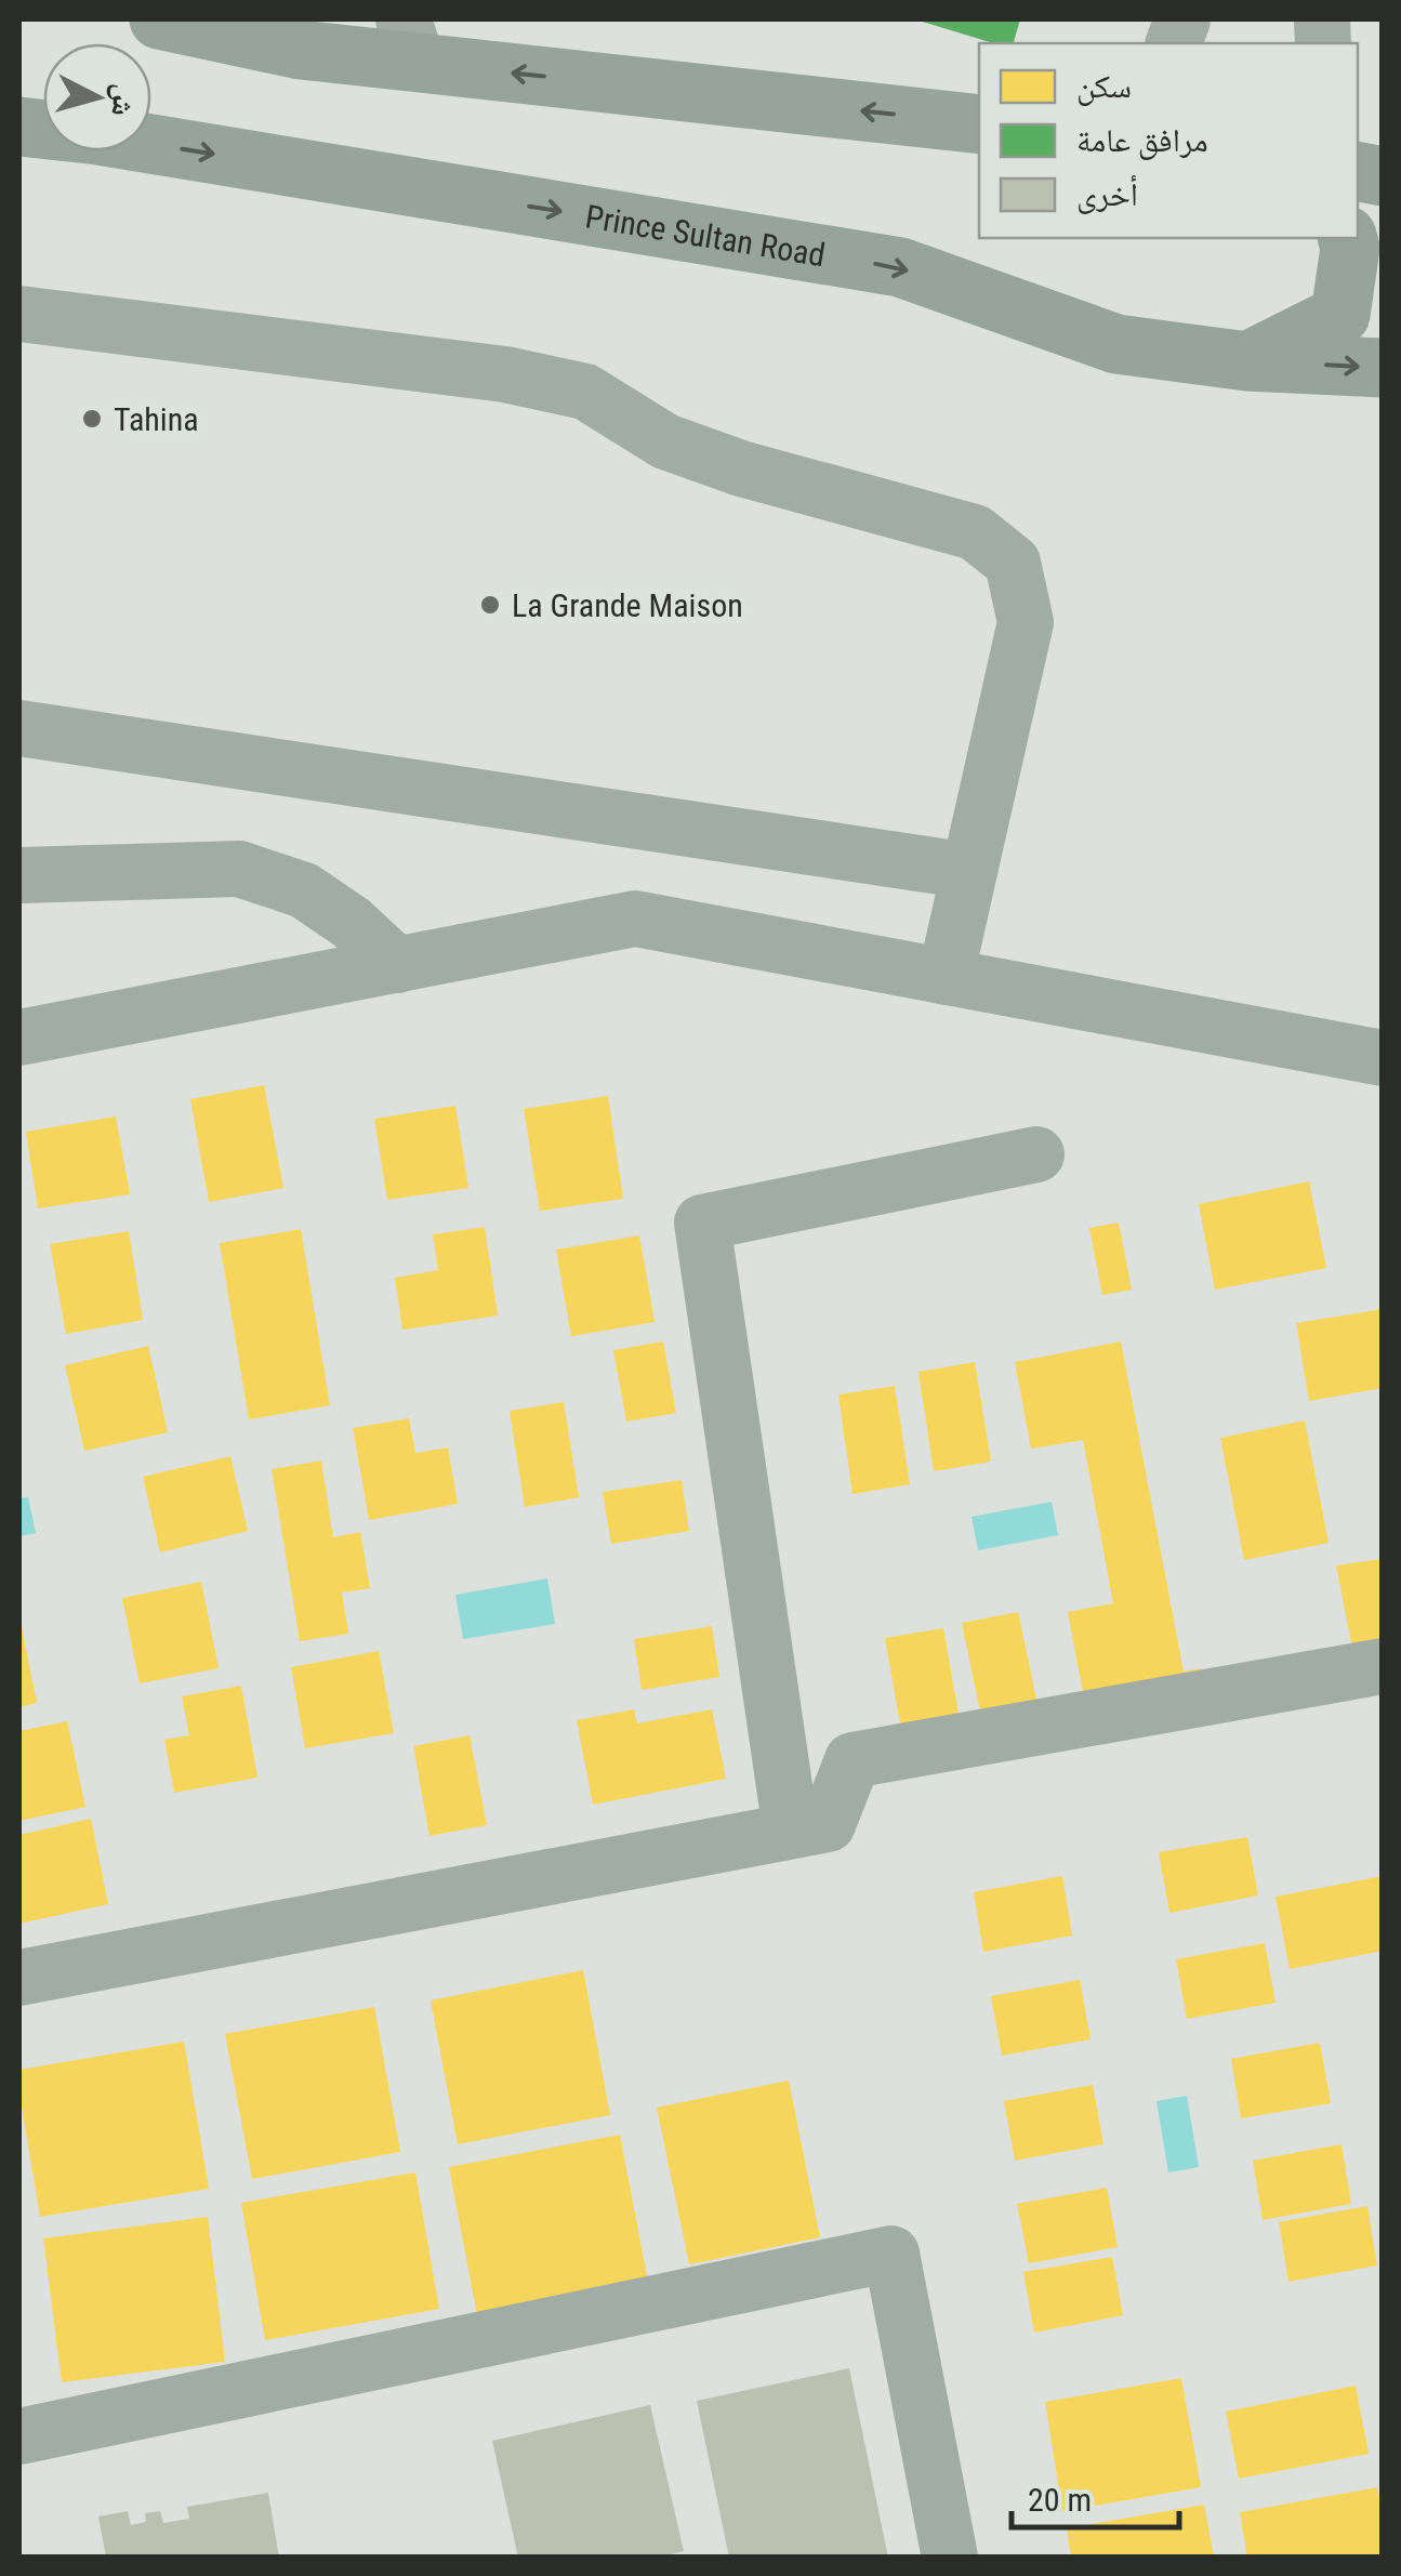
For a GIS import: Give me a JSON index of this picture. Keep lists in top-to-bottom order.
{
  "streets": {
    "main road": ["Prince Sultan Road"]
  },
  "places": ["Tahina", "La Grande Maison"],
  "legend": ["سكن", "مرافق عامة", "أخرى"],
  "scale_bar": "20 m",
  "north": "right"
}
